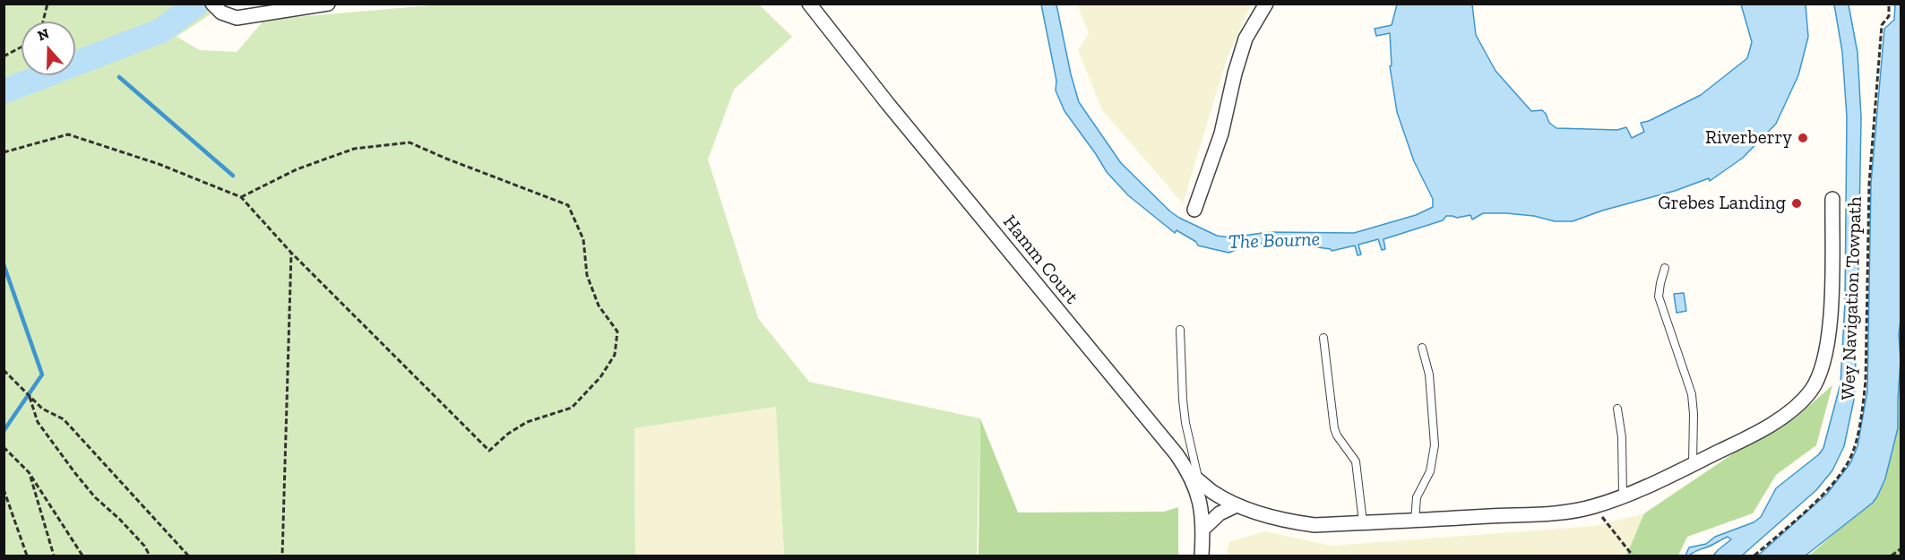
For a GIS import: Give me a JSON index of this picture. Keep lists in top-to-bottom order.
{
  "streets": {
    "street": ["Hamm Court"],
    "path": ["Wey Navigation Towpath"]
  },
  "water": ["The Bourne"],
  "places": ["Riverberry", "Grebes Landing"],
  "north": "top"
}
